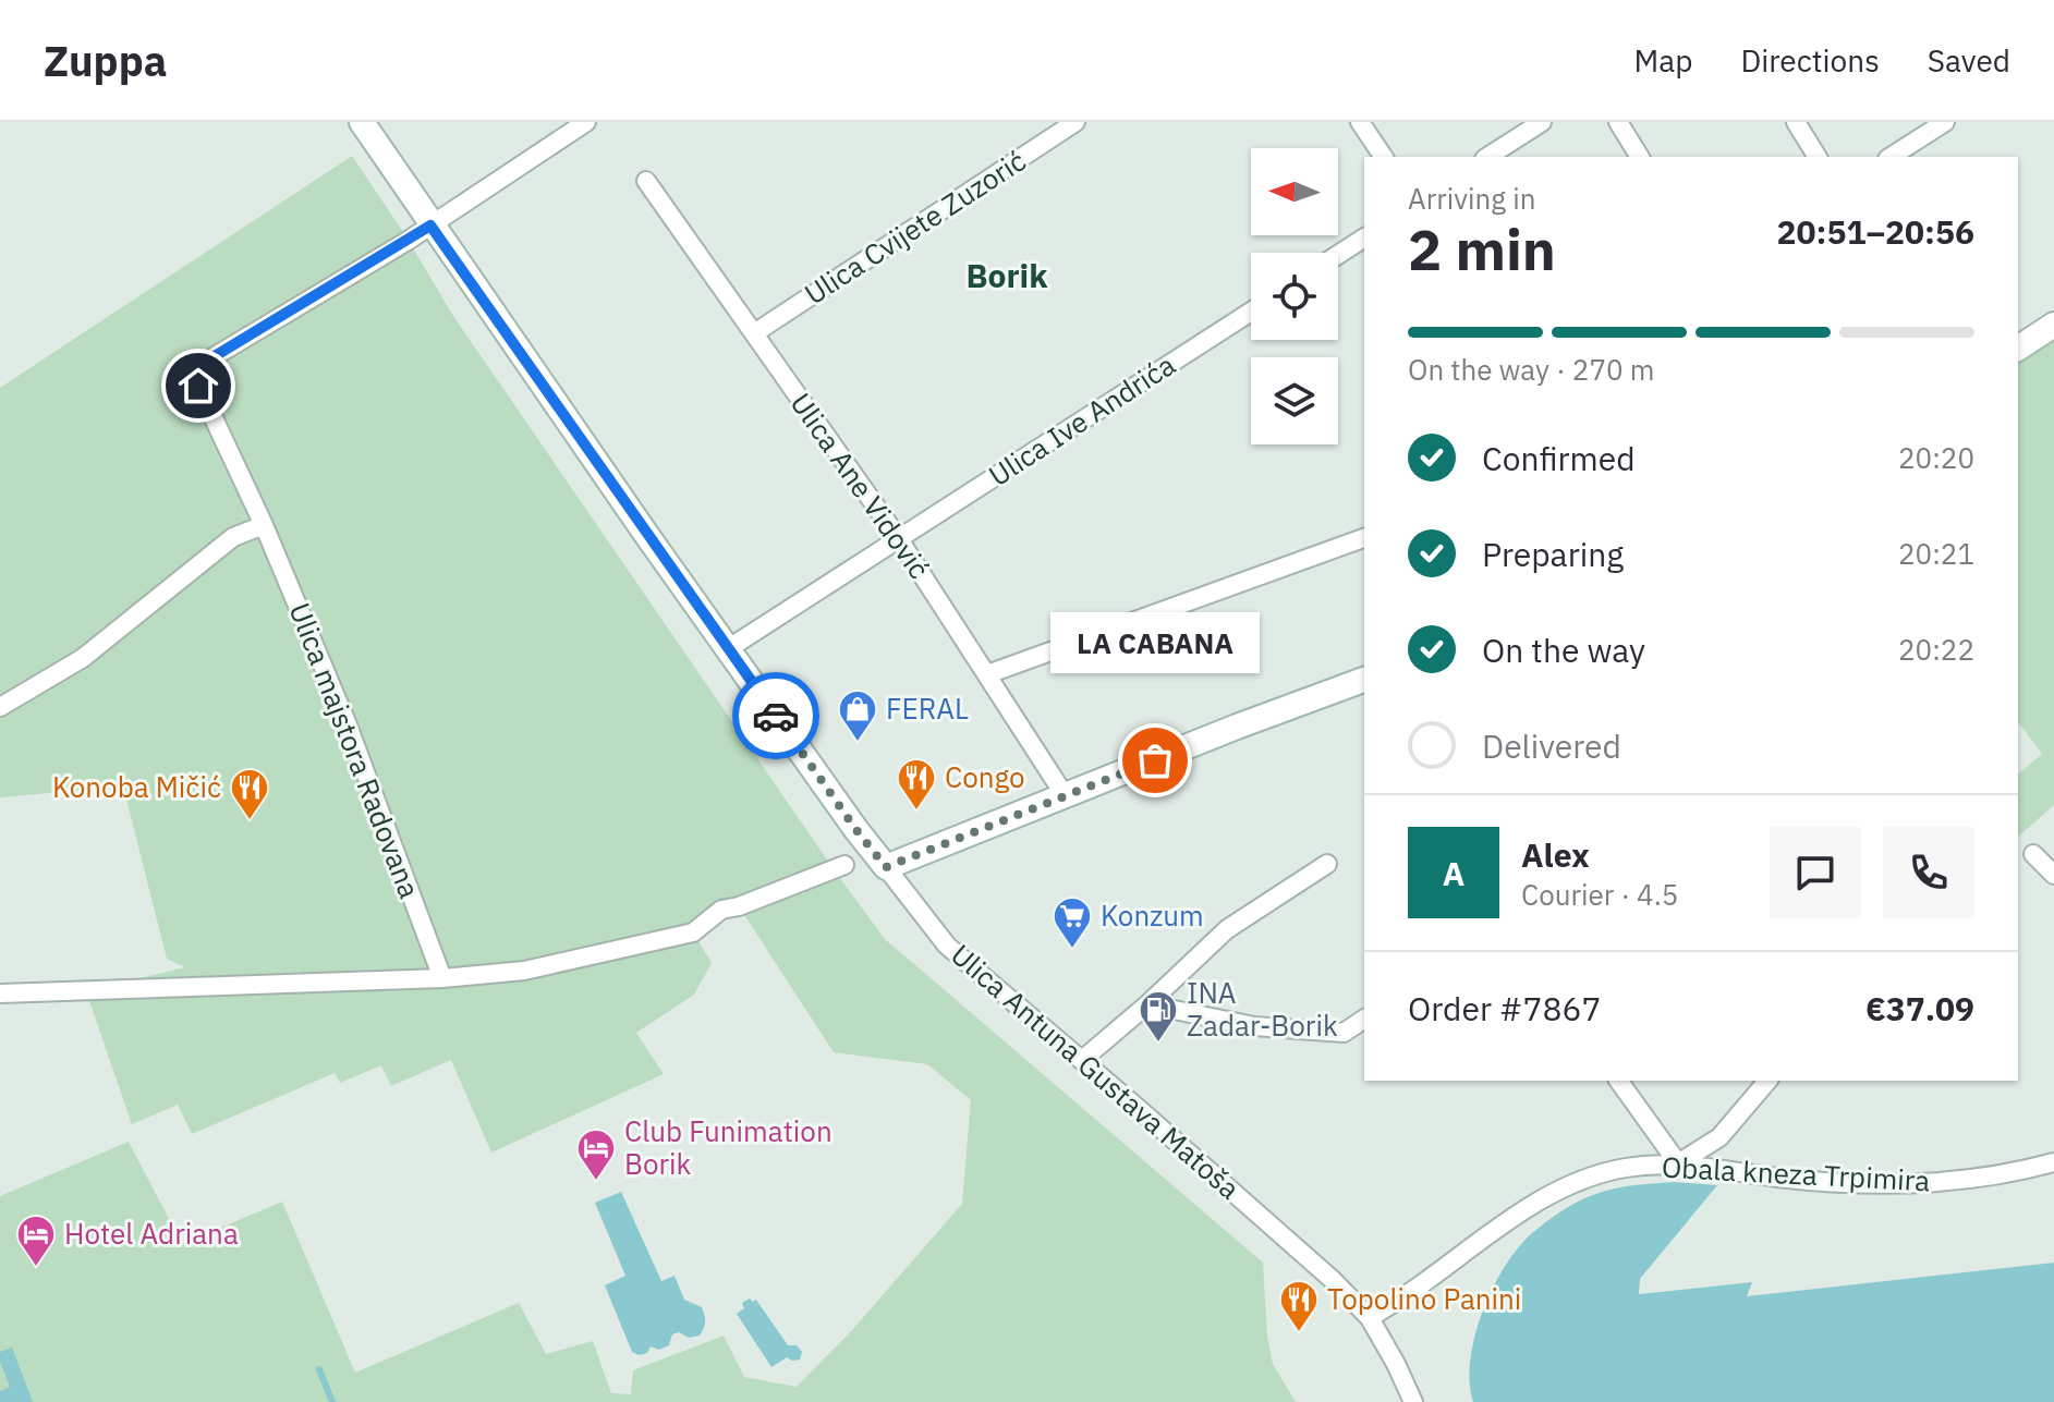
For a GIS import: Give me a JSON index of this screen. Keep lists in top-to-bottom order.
{
  "streets": {
    "street": [
      "Ulica Cvijete Zuzorić",
      "Ulica Ive Andrića",
      "Ulica Ane Vidović",
      "Ulica majstora Radovana",
      "Ulica Antuna Gustava Matoša",
      "Obala kneza Trpimira"
    ]
  },
  "crossings": [
    ["Ulica Cvijete Zuzorić", "Ulica Ane Vidović"],
    ["Ulica Ive Andrića", "Ulica Ane Vidović"],
    ["Ulica Ive Andrića", "Ulica Antuna Gustava Matoša"],
    ["Ulica majstora Radovana", "Ulica Antuna Gustava Matoša"],
    ["Ulica Antuna Gustava Matoša", "Obala kneza Trpimira"]
  ],
  "districts": ["Borik"],
  "places": {
    "shop": ["FERAL"],
    "other": ["LA CABANA"],
    "restaurant": ["Congo", "Konoba Mičić", "Topolino Panini"],
    "supermarket": ["Konzum"],
    "fuel station": ["INA Zadar-Borik"],
    "hotel": ["Club Funimation Borik", "Hotel Adriana"]
  },
  "north": "left",
  "page": {
    "header": "Zuppa",
    "nav": ["Map", "Directions", "Saved"],
    "heading": ["2 min", "Arriving in", "20:51–20:56"],
    "panel": [
      "Alex",
      "Courier · 4.5",
      "Order #7867",
      "€37.09"
    ],
    "bar": "On the way · 270 m",
    "list": [
      ["Confirmed", "20:20"],
      ["Preparing", "20:21"],
      ["On the way", "20:22"],
      "Delivered"
    ],
    "bubble": "LA CABANA",
    "round": "A"
  }
}
